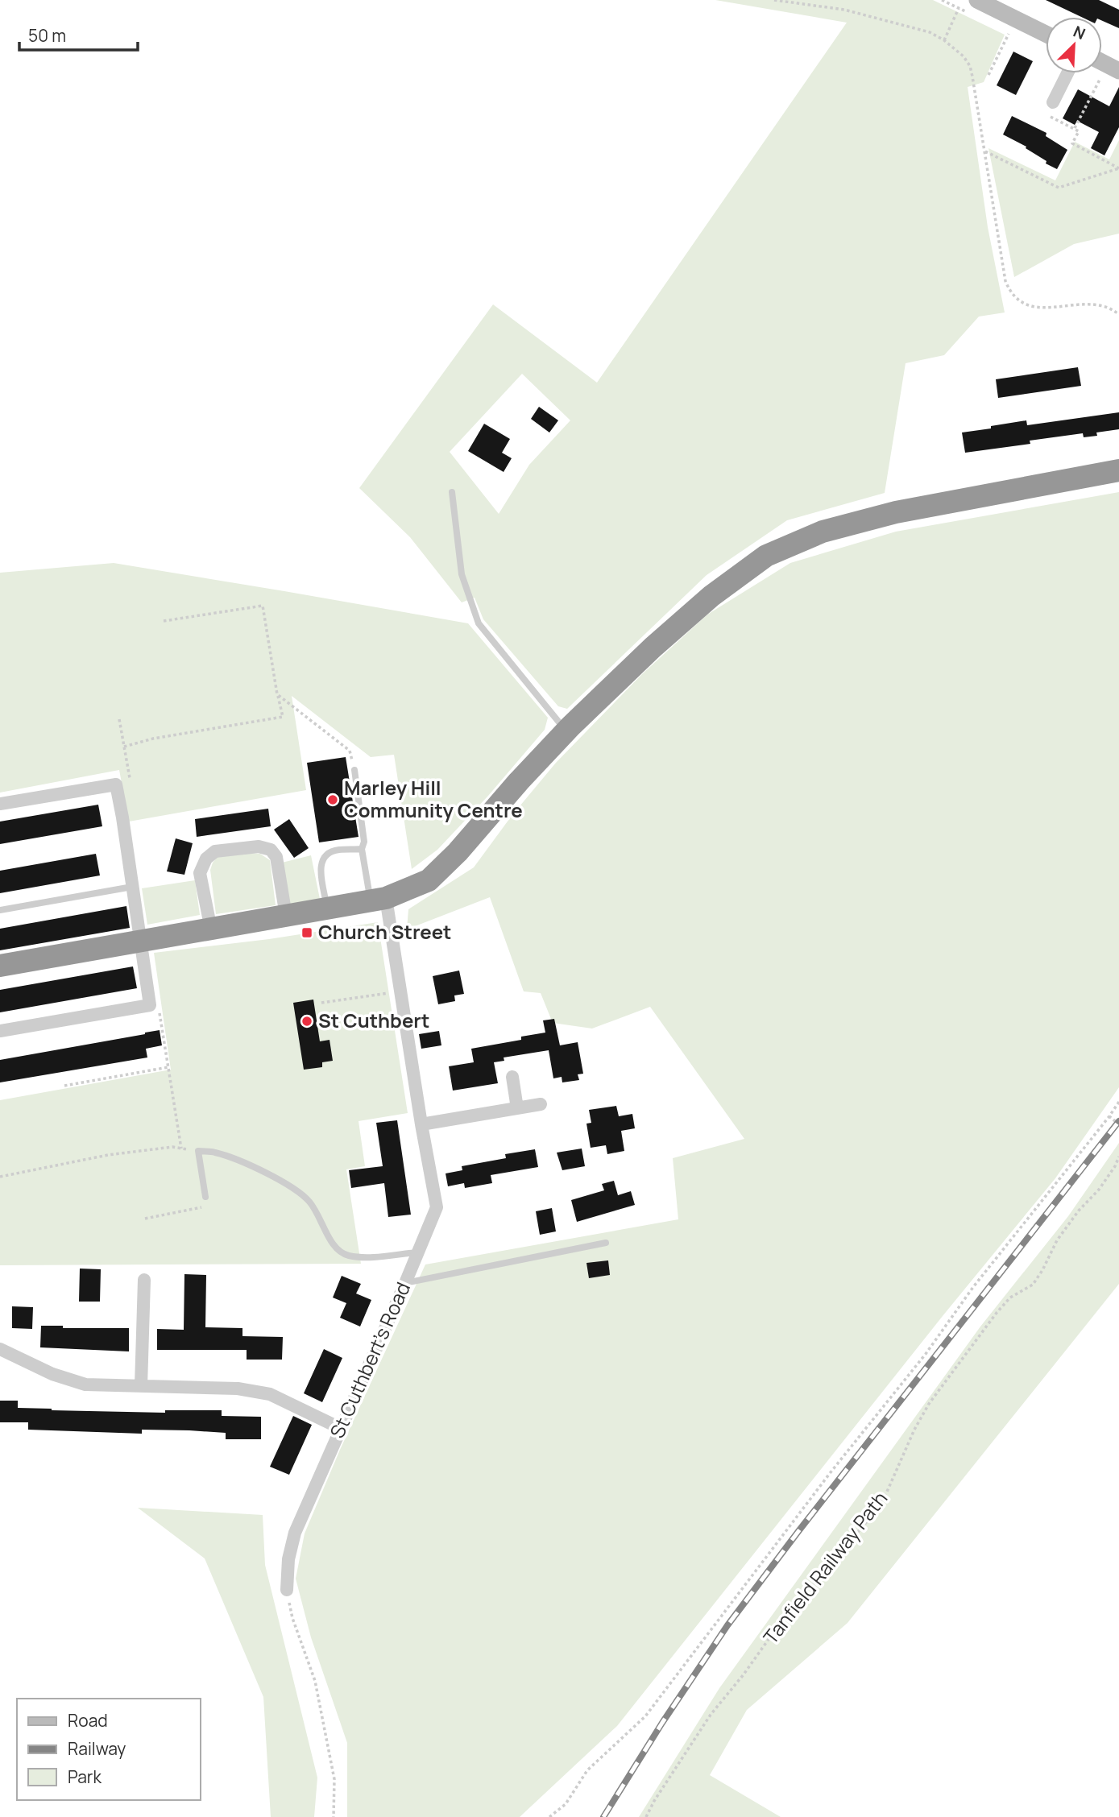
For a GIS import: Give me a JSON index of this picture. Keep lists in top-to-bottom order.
{
  "streets": {
    "street": ["St Cuthbert's Road"],
    "path": ["Tanfield Railway Path"]
  },
  "places": {
    "other": ["Marley Hill Community Centre", "St Cuthbert"],
    "transit": ["Church Street"]
  },
  "legend": ["Road", "Railway", "Park"],
  "scale_bar": "50 m",
  "north": "top right"
}
